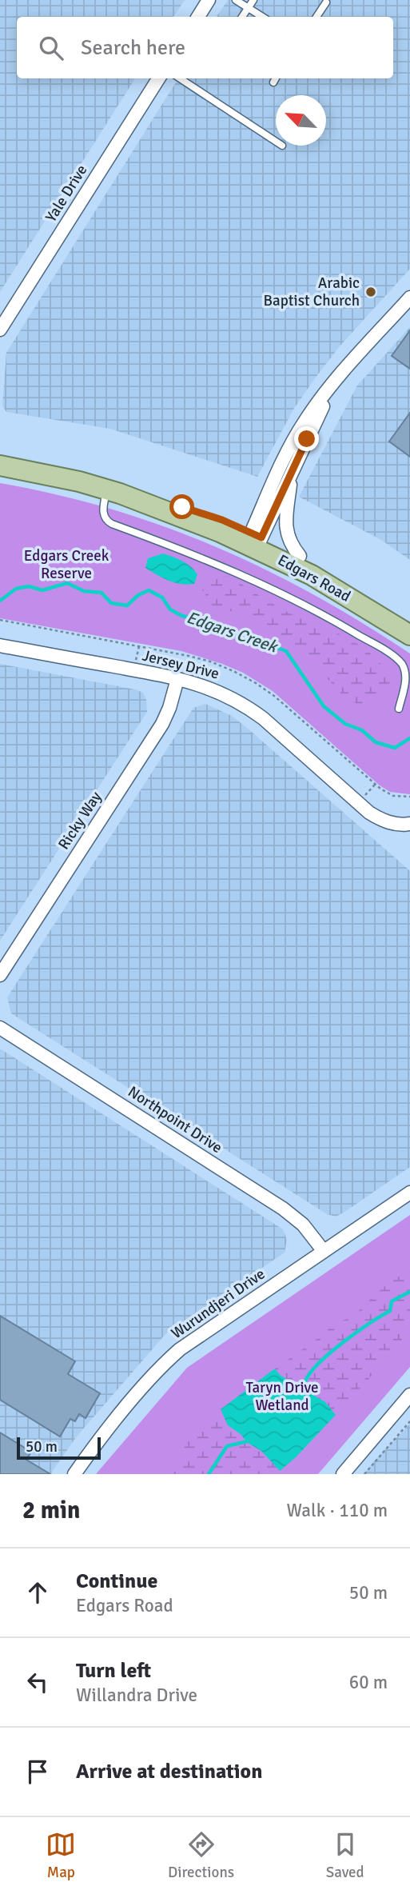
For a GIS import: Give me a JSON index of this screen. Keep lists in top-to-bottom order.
{
  "streets": {
    "main road": ["Edgars Road"],
    "street": [
      "Yale Drive",
      "Jersey Drive",
      "Ricky Way",
      "Northpoint Drive",
      "Wurundjeri Drive"
    ]
  },
  "crossings": [
    ["Jersey Drive", "Ricky Way"],
    ["Northpoint Drive", "Wurundjeri Drive"]
  ],
  "water": ["Edgars Creek"],
  "parks": ["Edgars Creek Reserve", "Taryn Drive Wetland"],
  "places": ["Arabic Baptist Church"],
  "scale_bar": "50 m",
  "north": "top left",
  "page": {
    "search": "Search here",
    "scale": "50 m",
    "heading": ["2 min", "Walk · 110 m"],
    "list": [
      ["Continue", "Edgars Road", "50 m"],
      ["Turn left", "Willandra Drive", "60 m"],
      "Arrive at destination"
    ],
    "nav": ["Map", "Directions", "Saved"]
  }
}
